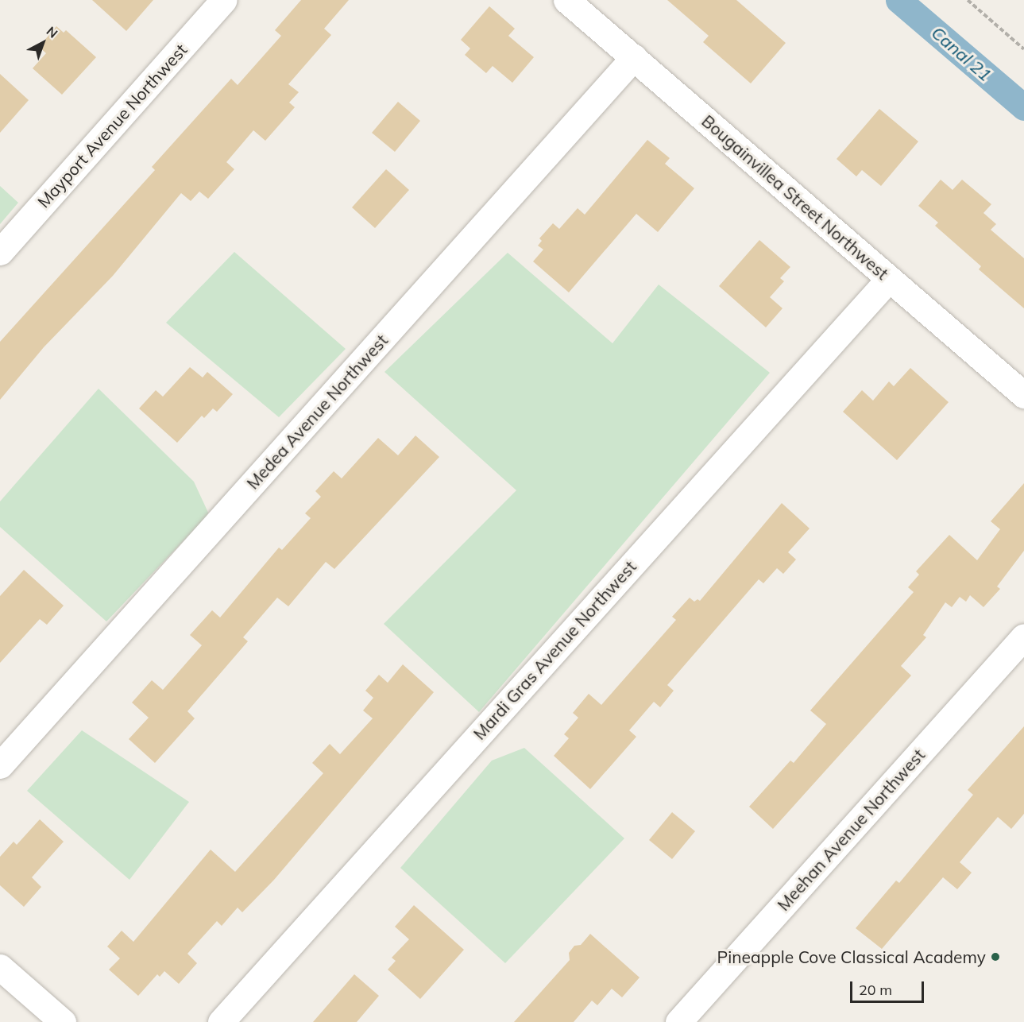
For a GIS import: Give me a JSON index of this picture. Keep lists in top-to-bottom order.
{
  "streets": {
    "street": [
      "Mayport Avenue Northwest",
      "Bougainvillea Street Northwest",
      "Medea Avenue Northwest",
      "Mardi Gras Avenue Northwest",
      "Meehan Avenue Northwest"
    ]
  },
  "crossings": [
    ["Bougainvillea Street Northwest", "Medea Avenue Northwest"],
    ["Bougainvillea Street Northwest", "Mardi Gras Avenue Northwest"]
  ],
  "water": ["Canal 21"],
  "places": ["Pineapple Cove Classical Academy"],
  "scale_bar": "20 m",
  "north": "top right"
}
